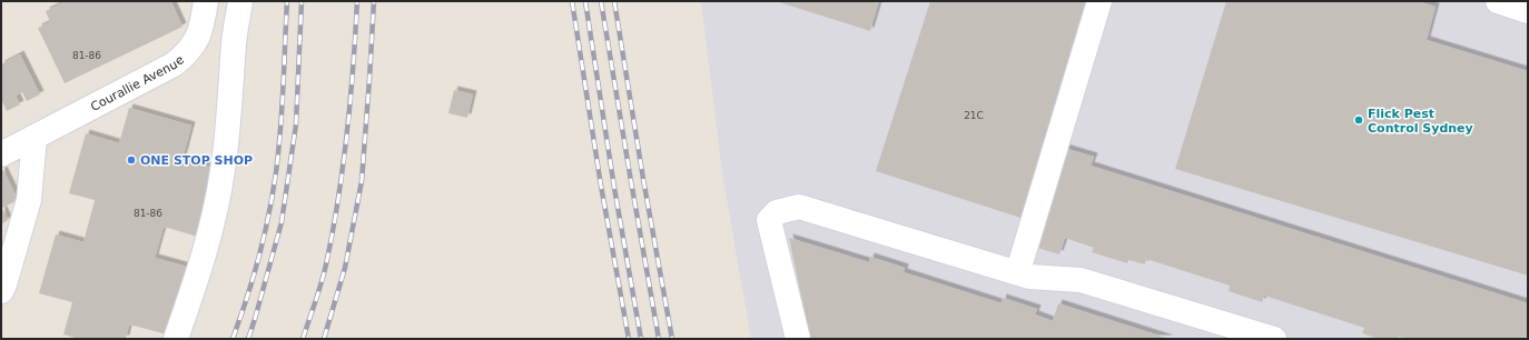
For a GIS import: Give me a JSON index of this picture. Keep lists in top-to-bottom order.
{
  "streets": {
    "street": ["Courallie Avenue"]
  },
  "places": ["Flick Pest Control Sydney", "ONE STOP SHOP"],
  "house_numbers": ["81-86", "21C", "81-86"]
}
